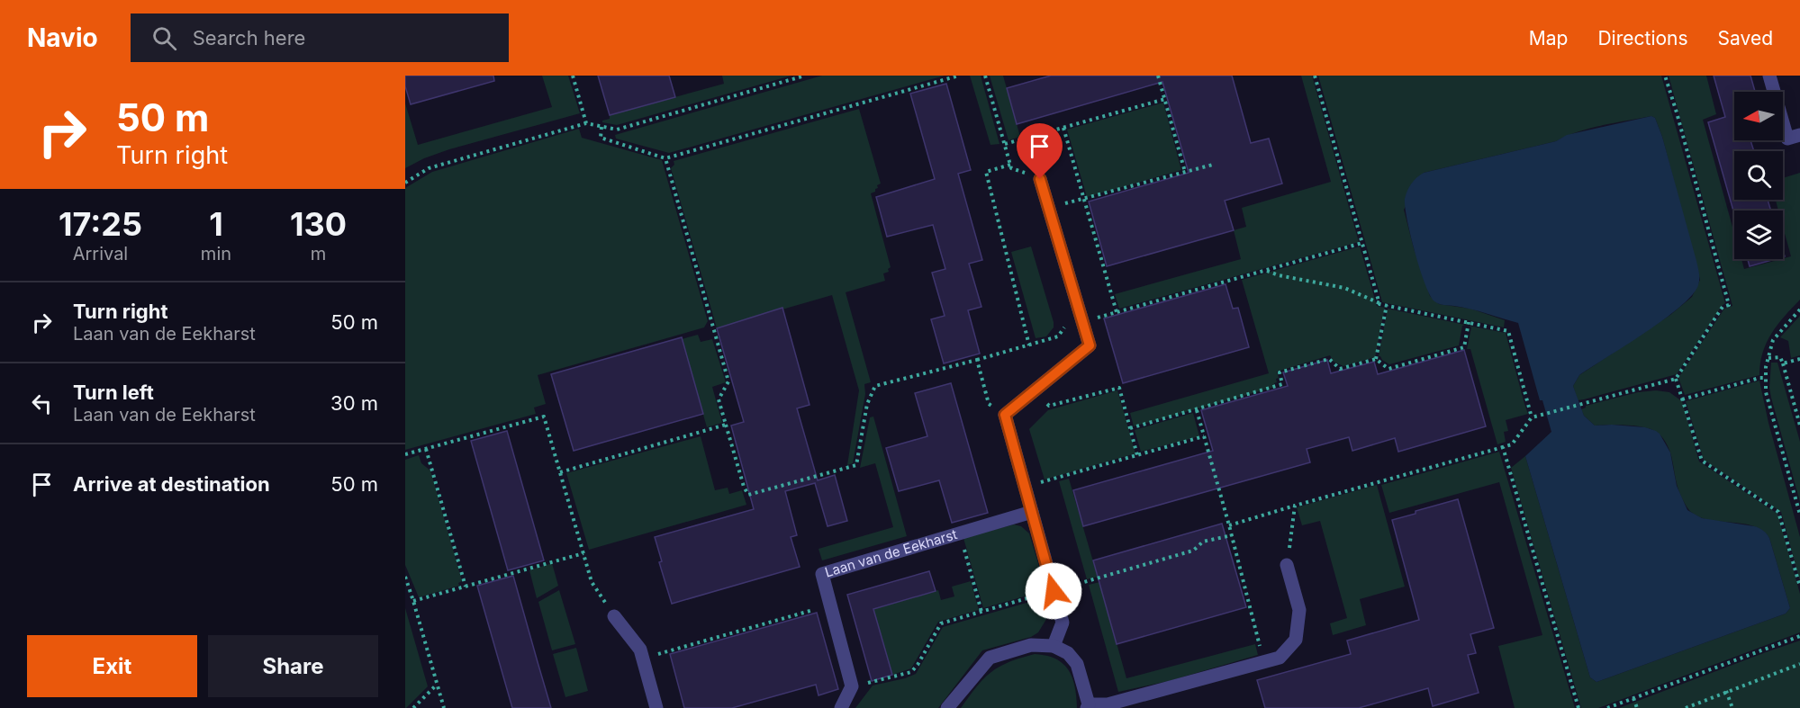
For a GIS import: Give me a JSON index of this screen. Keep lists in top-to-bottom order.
{
  "streets": {
    "street": ["Laan van de Eekharst"]
  },
  "north": "left",
  "page": {
    "header": "Navio",
    "search": "Search here",
    "nav": ["Map", "Directions", "Saved"],
    "turn": ["50 m", "Turn right"],
    "eta": [
      "17:25",
      "Arrival",
      "1",
      "min",
      "130",
      "m"
    ],
    "list": [
      {
        "name": "Turn right",
        "note": "Laan van de Eekharst",
        "value": "50 m"
      },
      {
        "name": "Turn left",
        "note": "Laan van de Eekharst",
        "value": "30 m"
      },
      {
        "name": "Arrive at destination",
        "value": "50 m"
      }
    ],
    "buttons": ["Exit", "Share"]
  }
}
